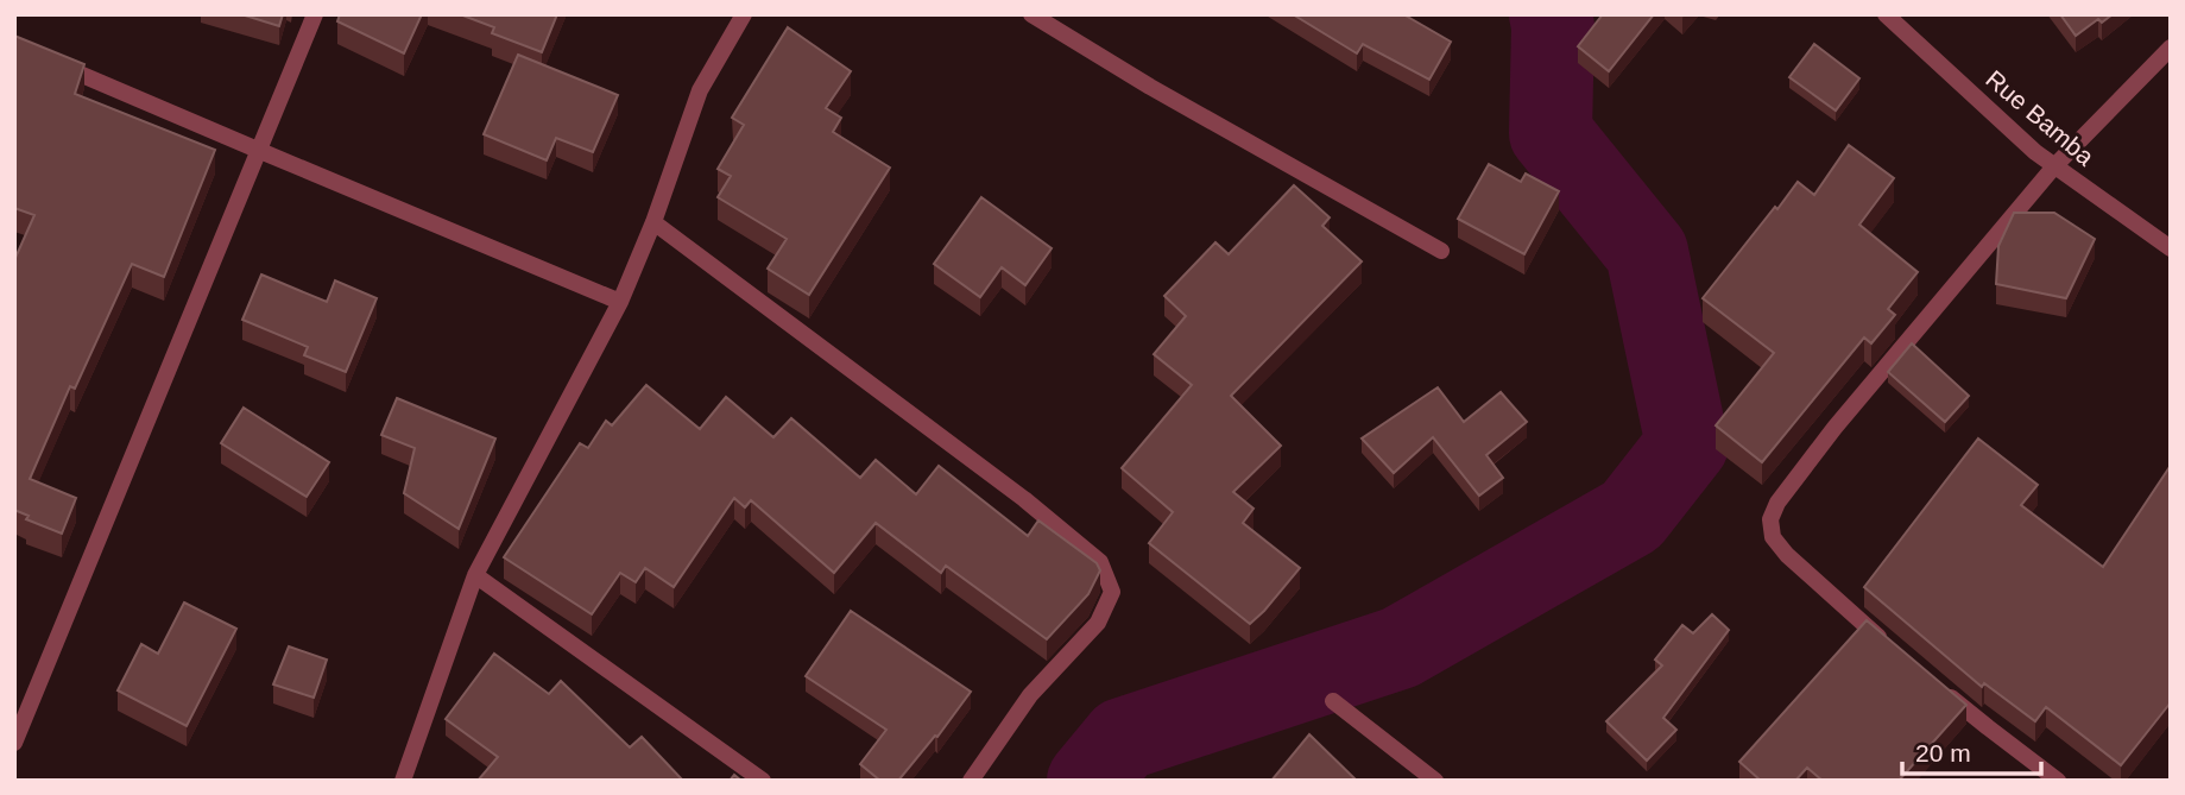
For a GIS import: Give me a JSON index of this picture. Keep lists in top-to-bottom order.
{
  "streets": {
    "street": ["Rue Bamba"]
  },
  "scale_bar": "20 m"
}
